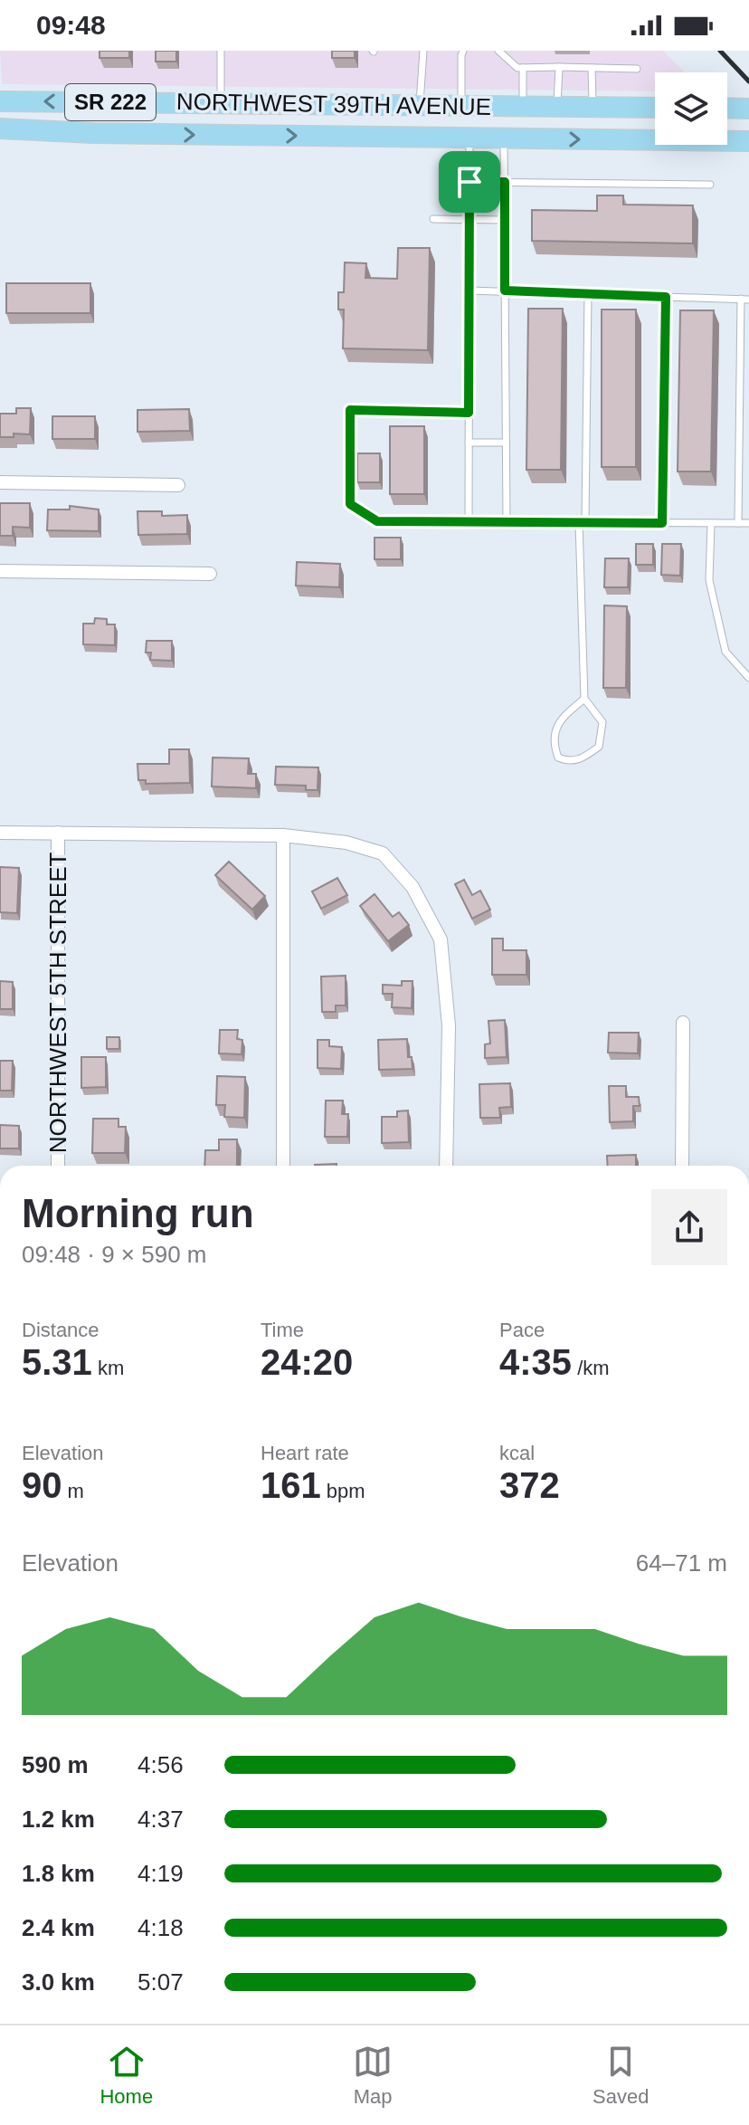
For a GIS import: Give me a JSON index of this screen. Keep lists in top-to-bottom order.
{
  "streets": {
    "main road": ["SR 222", "NORTHWEST 39TH AVENUE"],
    "street": ["NORTHWEST 5TH STREET"]
  },
  "page": {
    "status": "09:48",
    "heading": ["Morning run", "09:48 · 9 × 590 m"],
    "stats": [
      ["Distance", "5.31 km"],
      ["Time", "24:20"],
      ["Pace", "4:35 /km"],
      ["Elevation", "90 m"],
      ["Heart rate", "161 bpm"],
      ["kcal", "372"]
    ],
    "chart": ["Elevation", "64–71 m"],
    "list": [
      {
        "name": "590 m",
        "note": "4:56"
      },
      {
        "name": "1.2 km",
        "note": "4:37"
      },
      {
        "name": "1.8 km",
        "note": "4:19"
      },
      {
        "name": "2.4 km",
        "note": "4:18"
      },
      {
        "name": "3.0 km",
        "note": "5:07"
      }
    ],
    "tabs": ["Home", "Map", "Saved"]
  }
}
